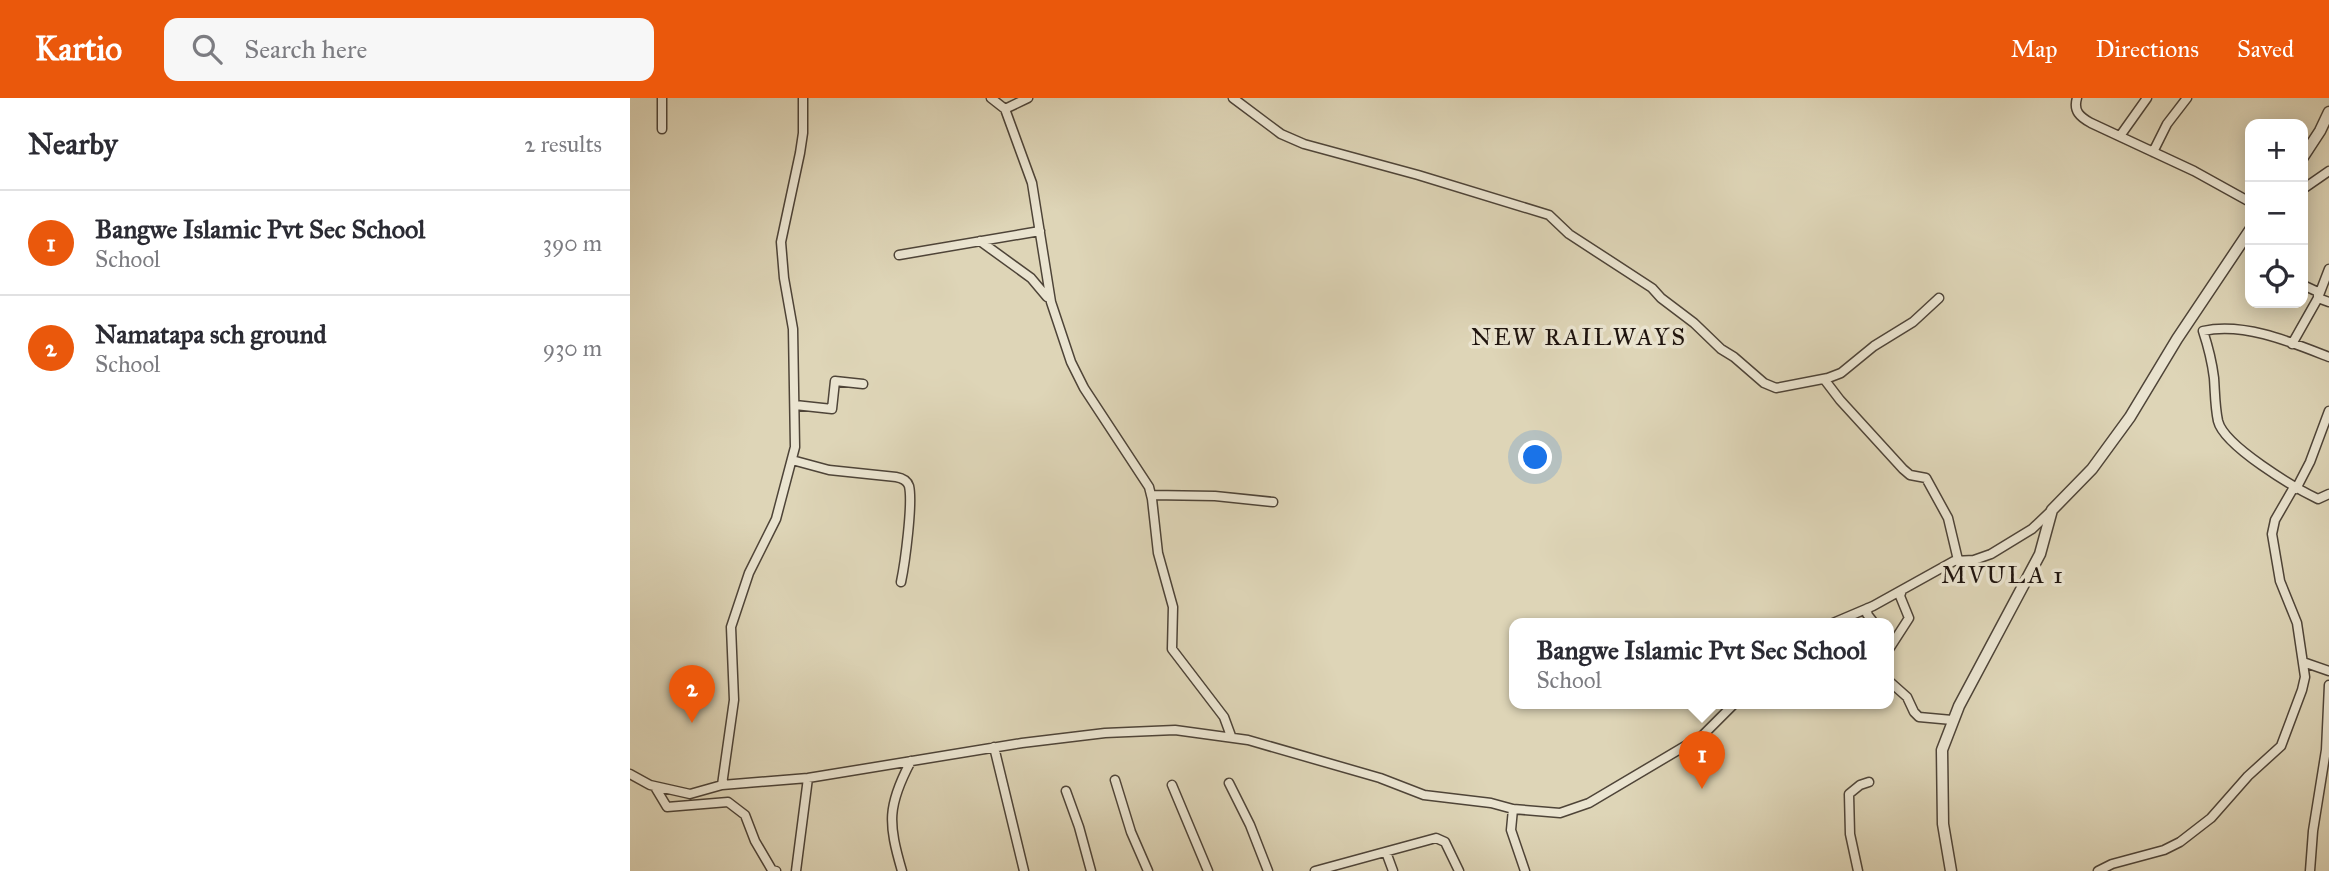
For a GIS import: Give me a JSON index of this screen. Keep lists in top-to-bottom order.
{
  "districts": ["NEW RAILWAYS", "MVULA 1"],
  "page": {
    "header": "Kartio",
    "search": "Search here",
    "nav": ["Map", "Directions", "Saved"],
    "heading": ["Nearby", "2 results"],
    "map_buttons": ["+", "−"],
    "list": [
      {
        "mark": "1",
        "name": "Bangwe Islamic Pvt Sec School",
        "note": "School",
        "value": "390 m"
      },
      {
        "mark": "2",
        "name": "Namatapa sch ground",
        "note": "School",
        "value": "930 m"
      }
    ],
    "popup": ["Bangwe Islamic Pvt Sec School", "School"],
    "pins": ["2", "1"]
  }
}
